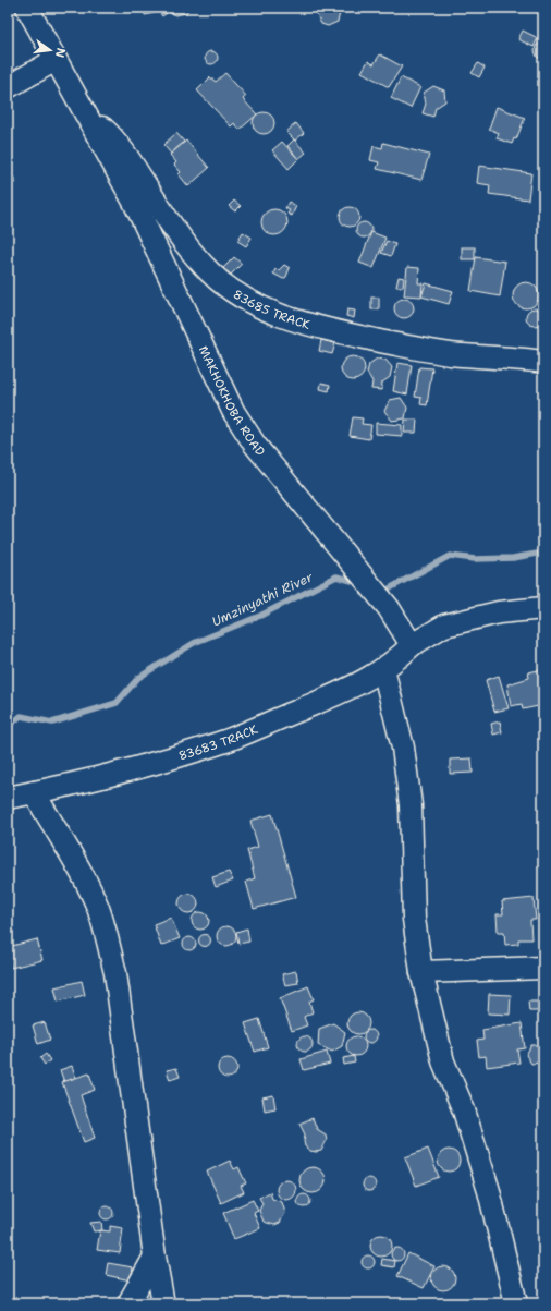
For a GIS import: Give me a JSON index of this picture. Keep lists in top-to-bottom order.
{
  "streets": {
    "street": ["83685 TRACK", "MAKHOKHOBA ROAD", "83683 TRACK"]
  },
  "crossings": [
    ["83685 TRACK", "MAKHOKHOBA ROAD"],
    ["MAKHOKHOBA ROAD", "83683 TRACK"]
  ],
  "water": ["Umzinyathi River"],
  "north": "right"
}
